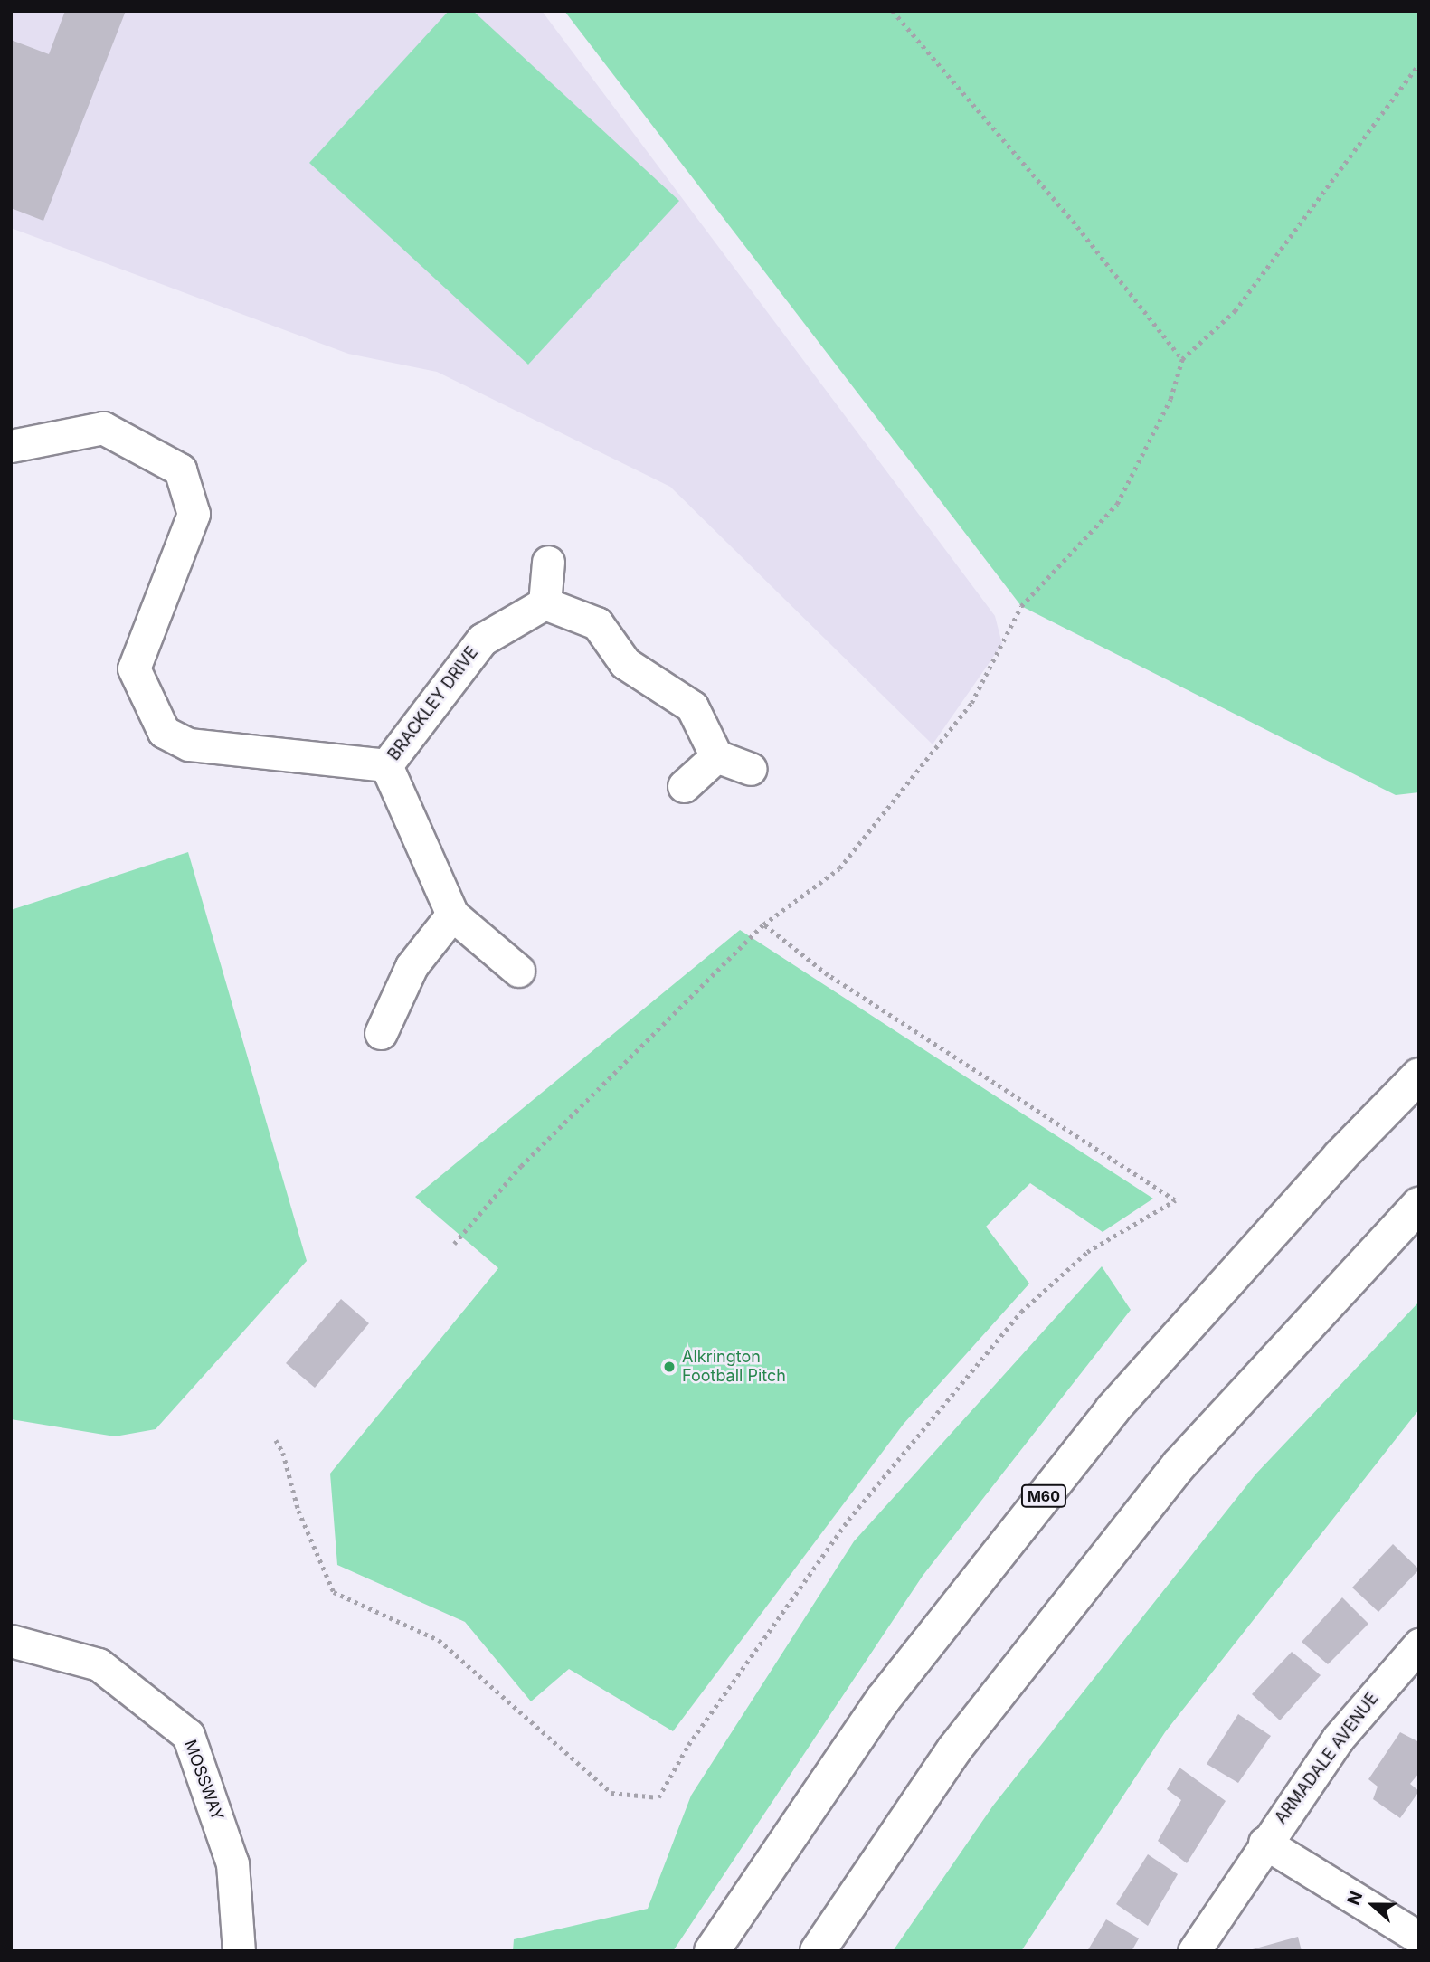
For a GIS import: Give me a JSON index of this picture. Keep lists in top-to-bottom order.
{
  "streets": {
    "highway": ["M60"],
    "street": ["BRACKLEY DRIVE", "ARMADALE AVENUE", "MOSSWAY"]
  },
  "places": ["Alkrington Football Pitch"],
  "north": "left"
}
